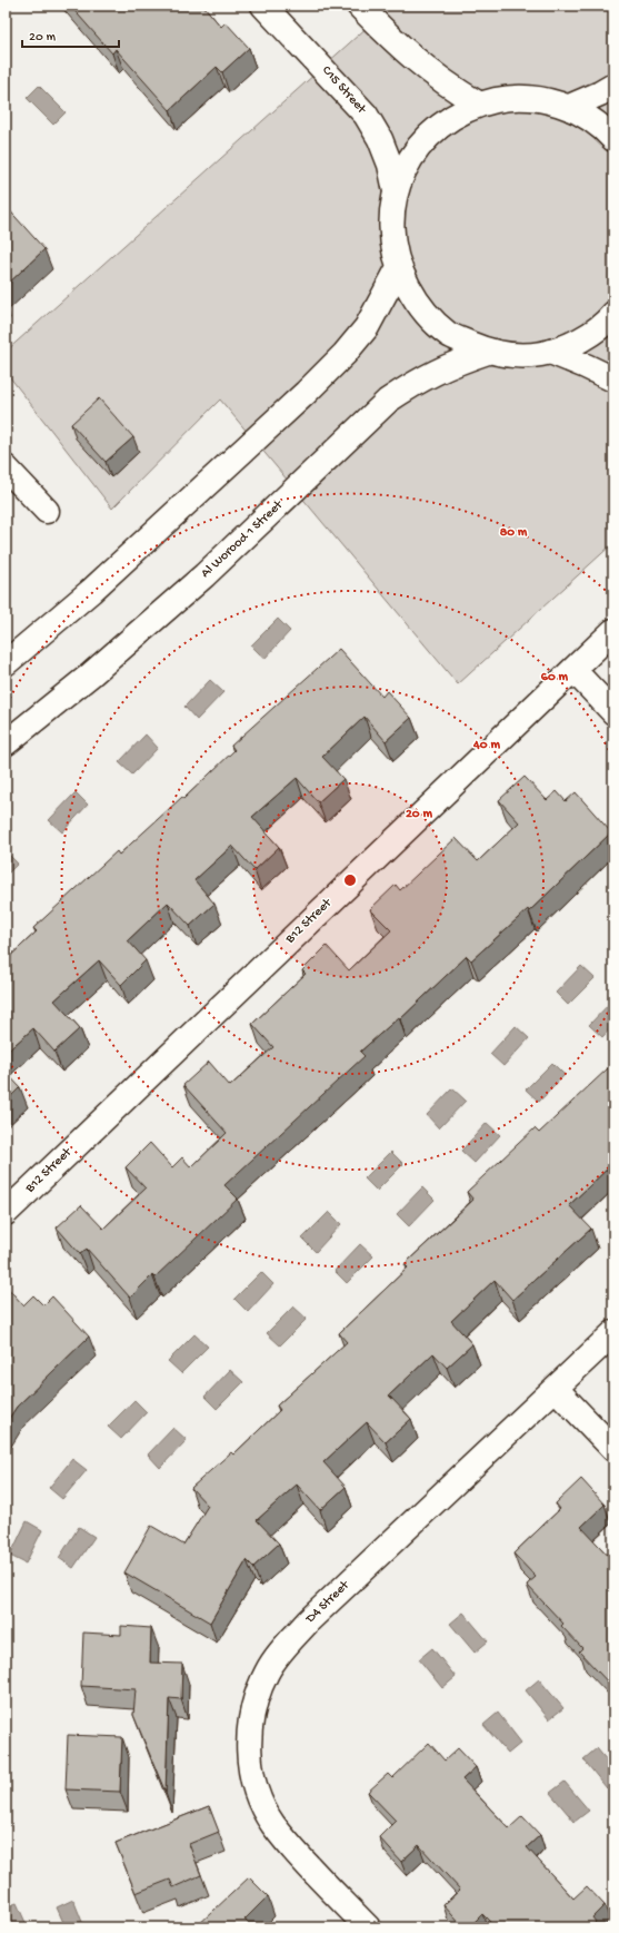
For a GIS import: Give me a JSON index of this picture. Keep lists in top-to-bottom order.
{
  "streets": {
    "street": [
      "C15 Street",
      "Al Worood 1 Street",
      "B12 Street",
      "D4 Street"
    ]
  },
  "scale_bar": "20 m",
  "rings": [
    "80 m",
    "60 m",
    "40 m",
    "20 m"
  ]
}
